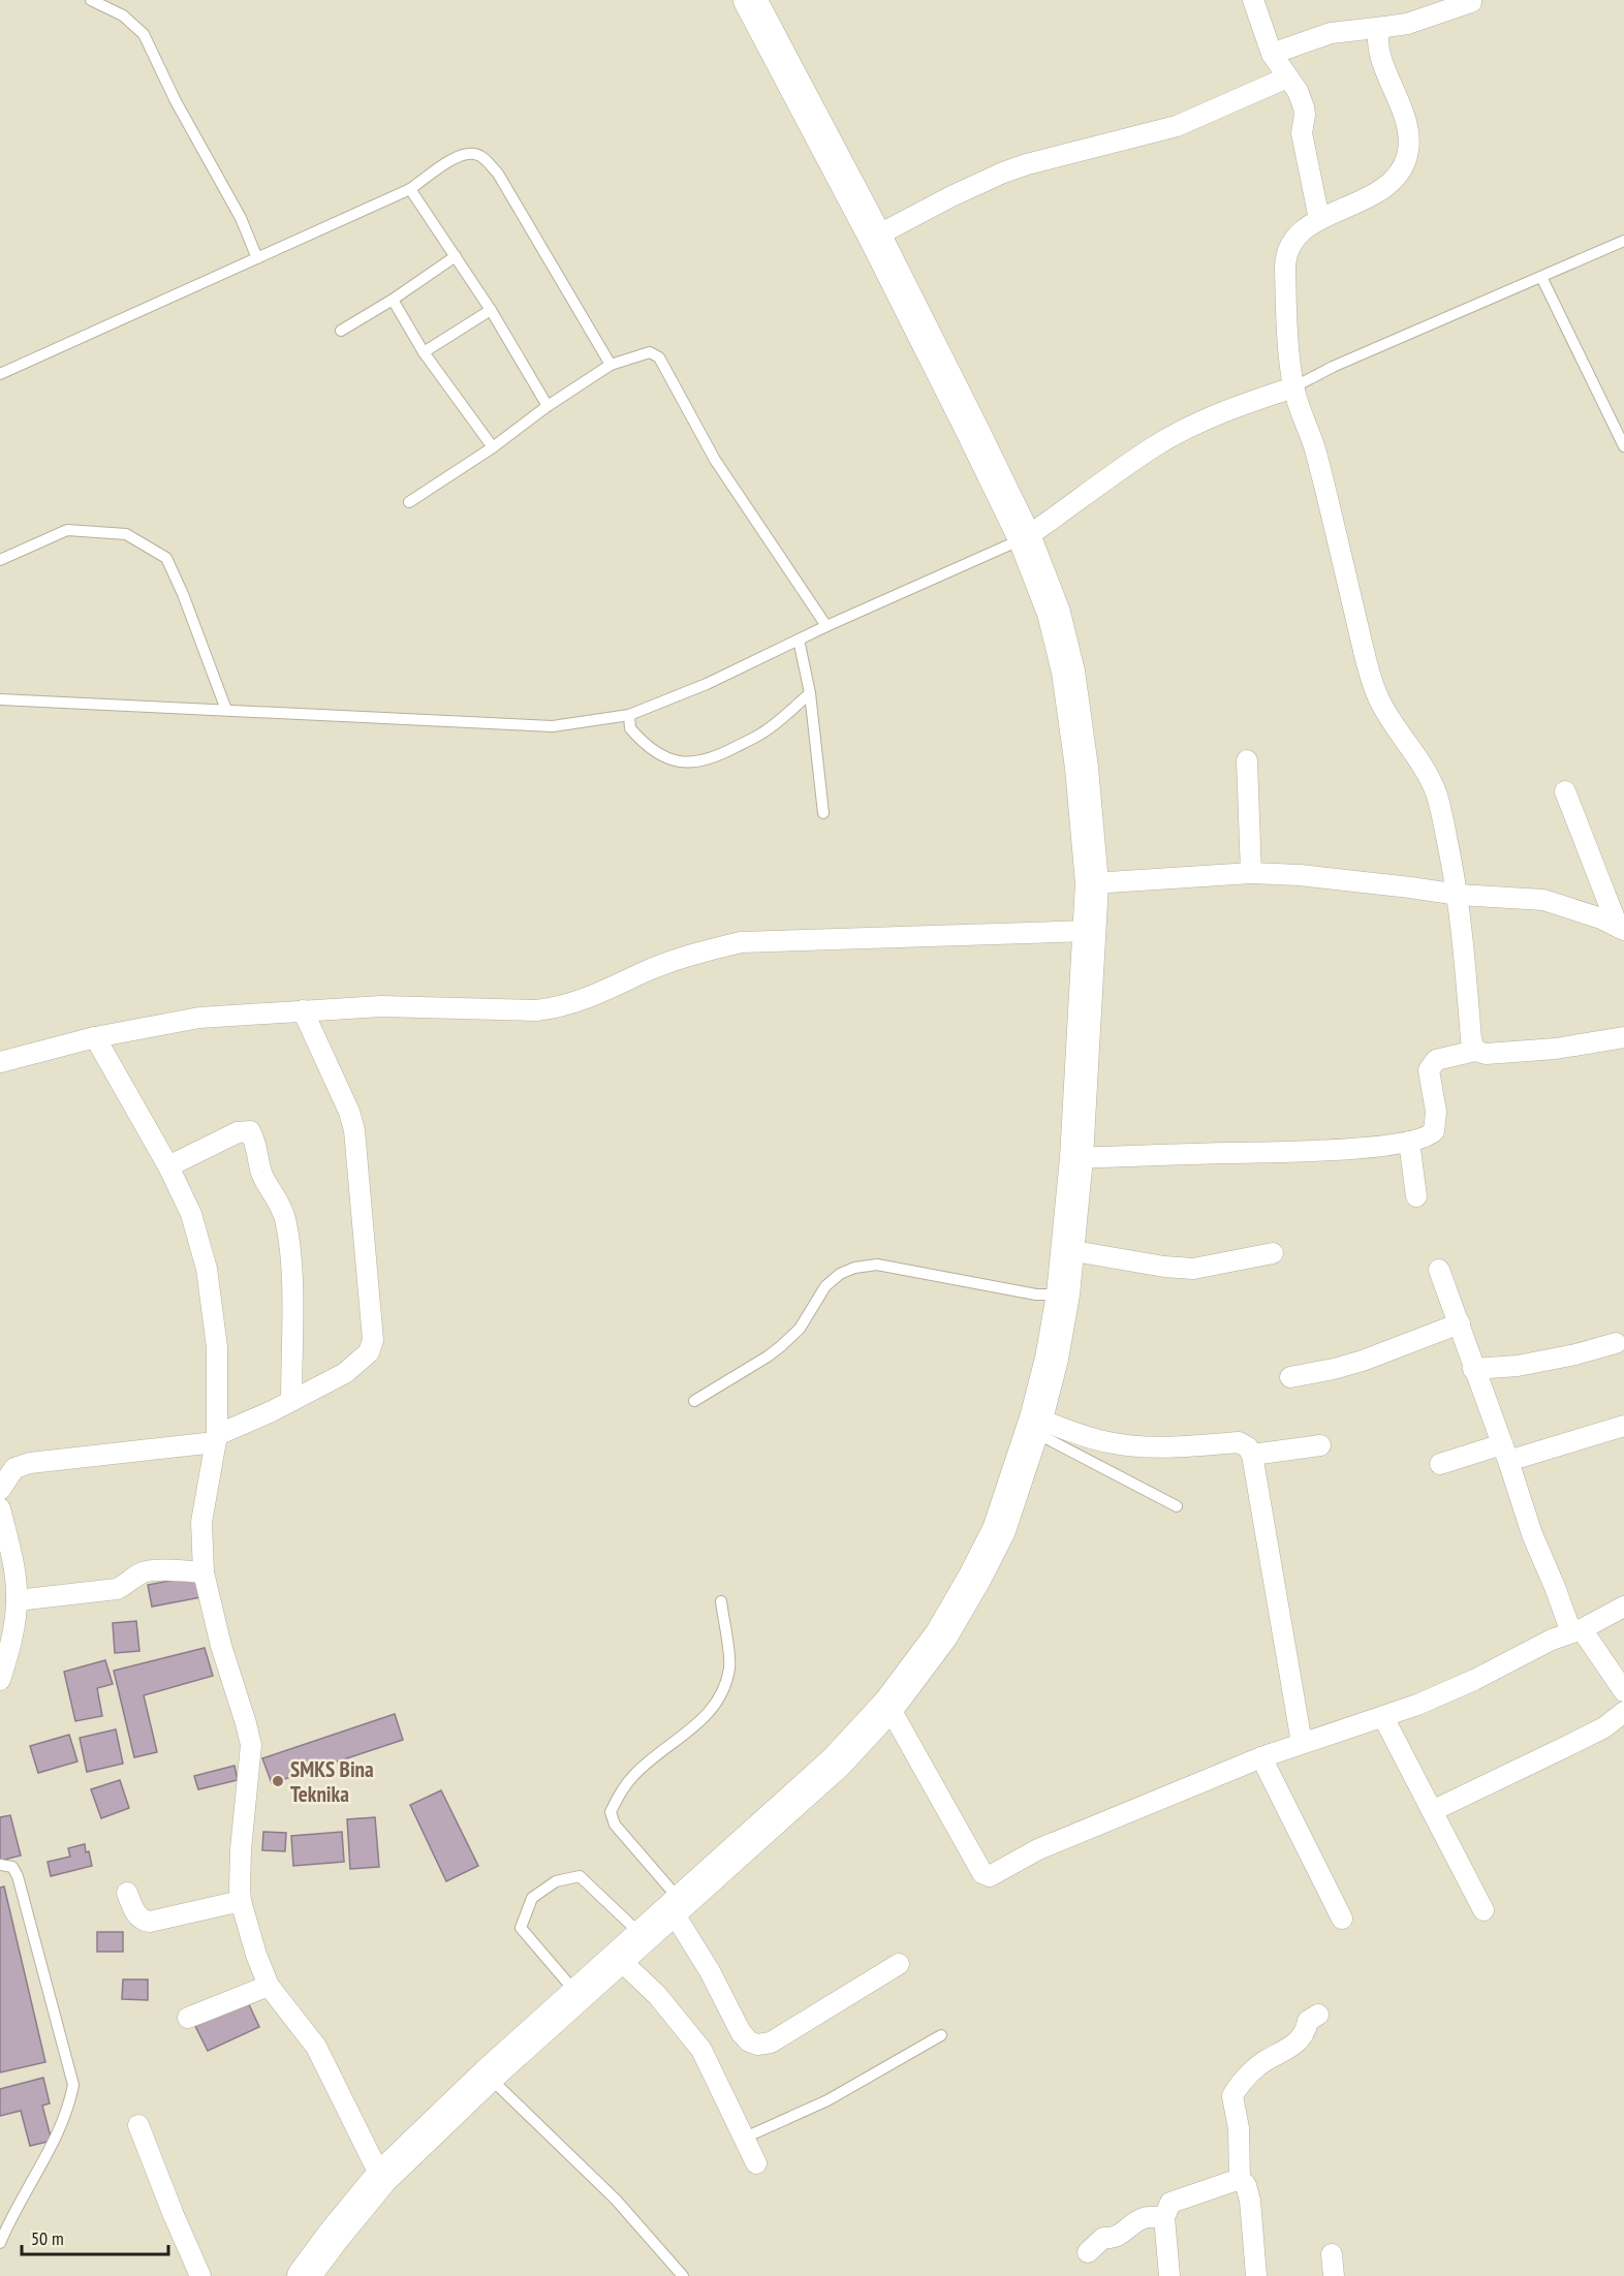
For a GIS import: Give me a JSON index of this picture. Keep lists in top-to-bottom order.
{
  "places": ["SMKS Bina Teknika"],
  "scale_bar": "50 m"
}
